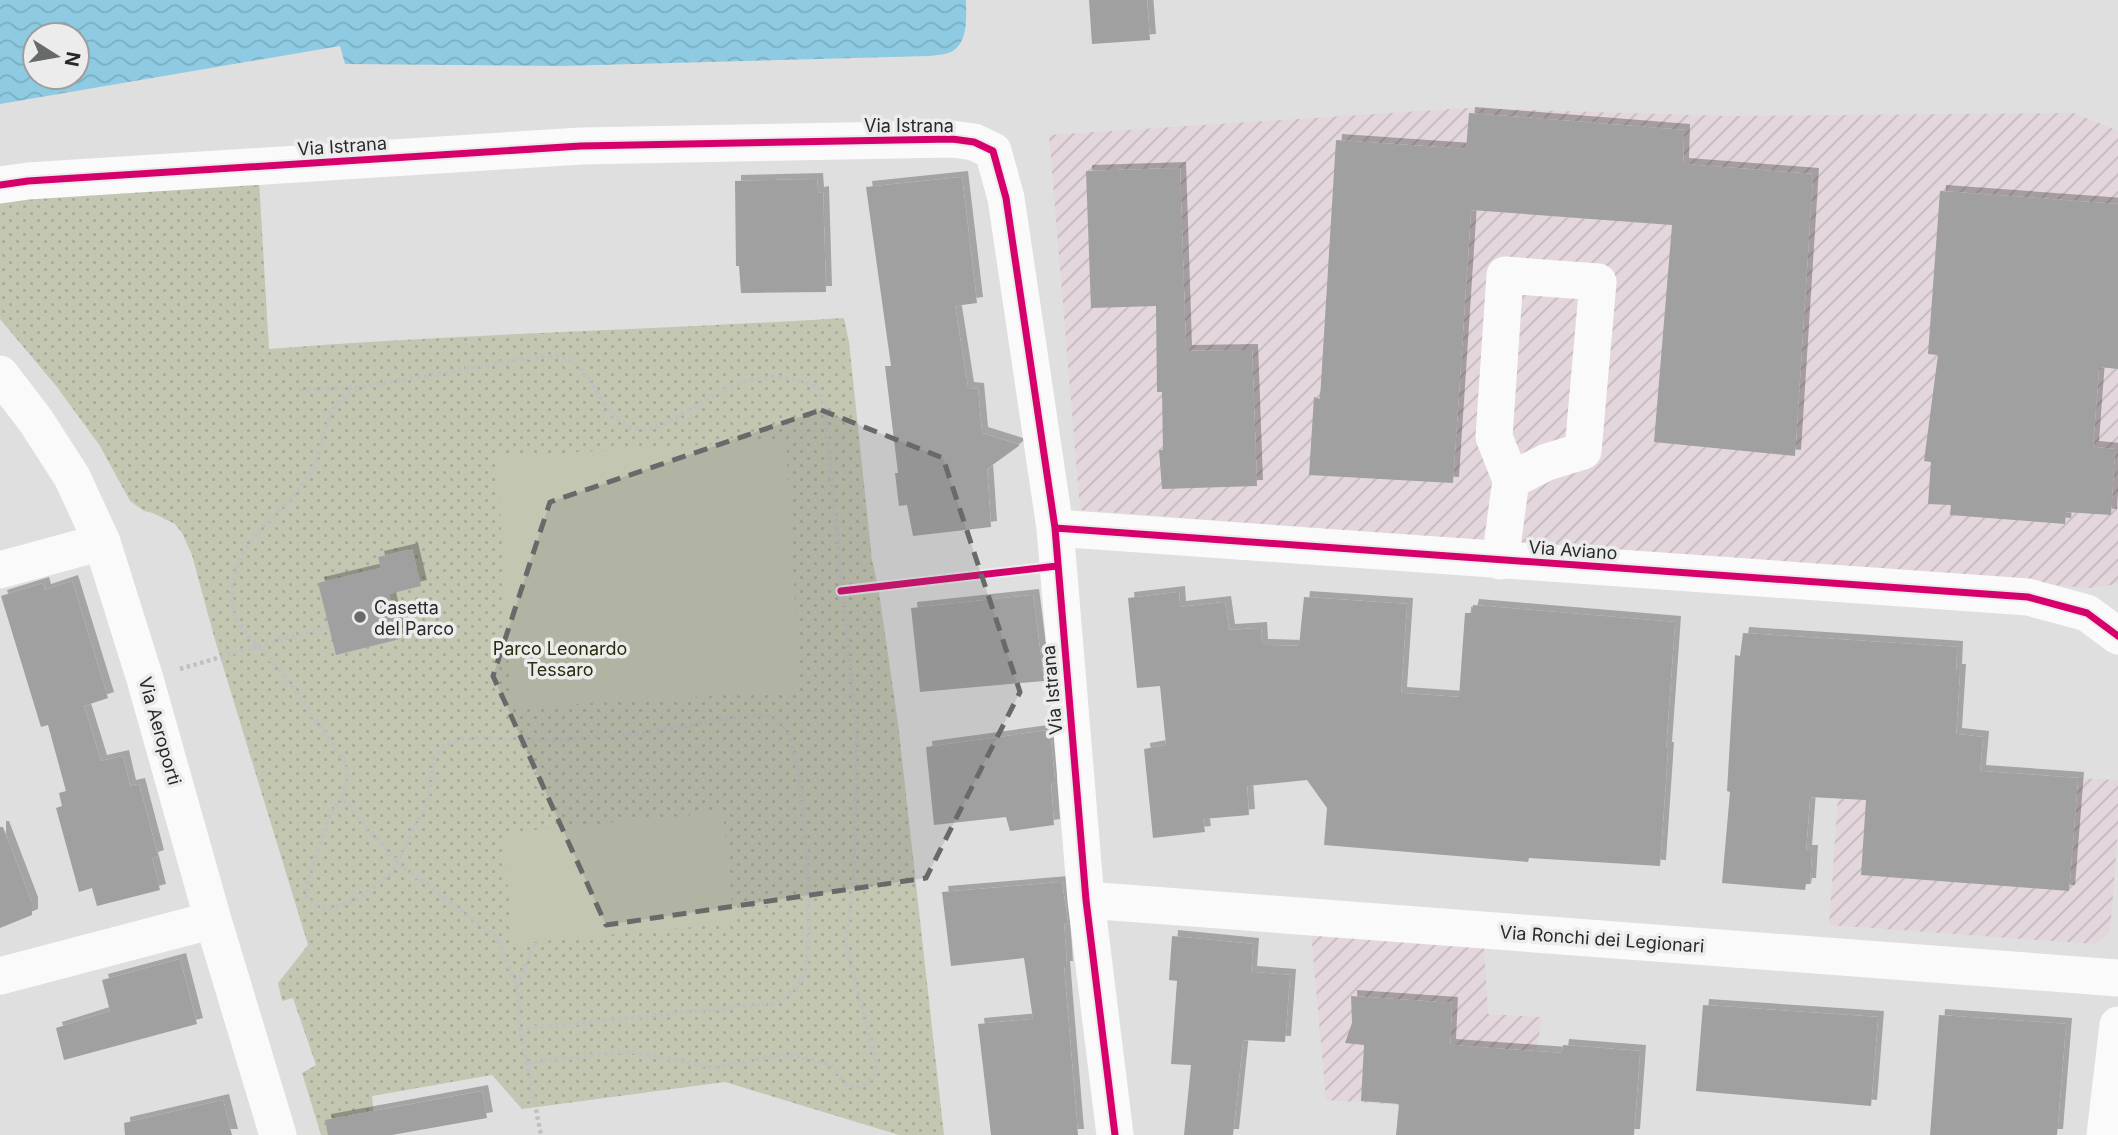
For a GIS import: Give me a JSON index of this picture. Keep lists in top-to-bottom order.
{
  "streets": {
    "street": [
      "Via Istrana",
      "Via Aviano",
      "Via Aeroporti",
      "Via Ronchi dei Legionari"
    ]
  },
  "crossings": [
    ["Via Istrana", "Via Aviano"],
    ["Via Istrana", "Via Ronchi dei Legionari"]
  ],
  "parks": ["Parco Leonardo Tessaro"],
  "places": ["Casetta del Parco"],
  "north": "right"
}
